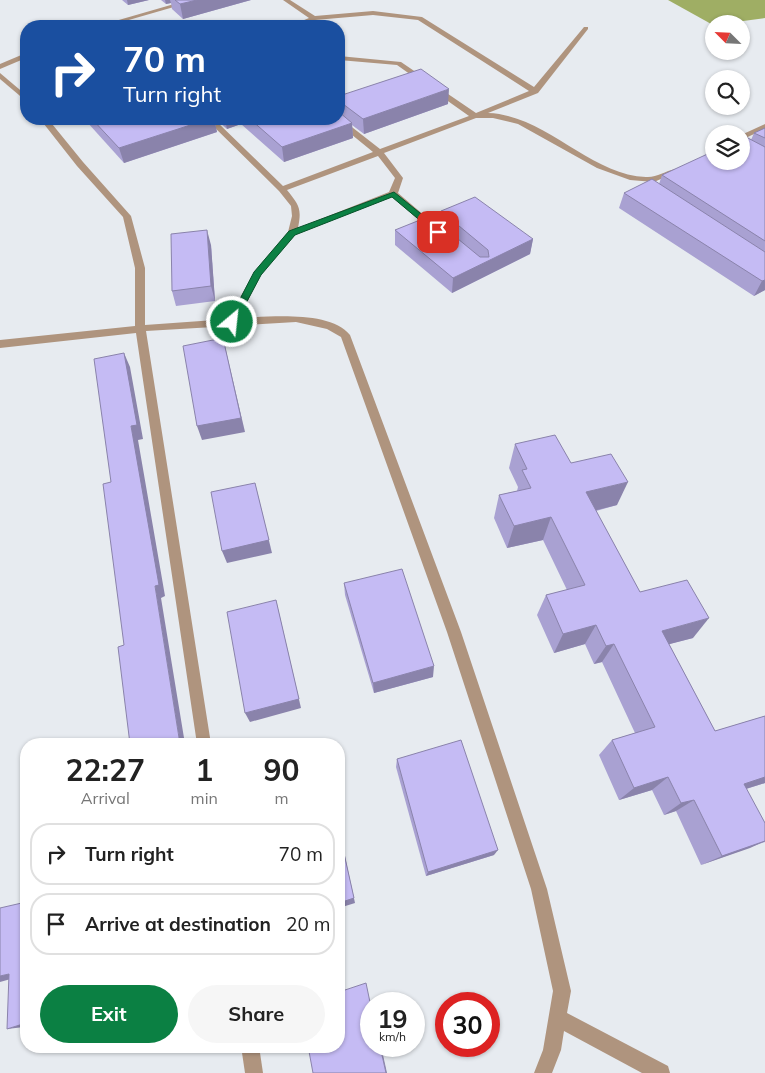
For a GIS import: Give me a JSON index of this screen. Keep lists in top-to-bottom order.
{
  "north": "top left",
  "page": {
    "turn": ["70 m", "Turn right"],
    "eta": [
      "22:27",
      "Arrival",
      "1",
      "min",
      "90",
      "m"
    ],
    "list": [
      {
        "name": "Turn right",
        "value": "70 m"
      },
      {
        "name": "Arrive at destination",
        "value": "20 m"
      }
    ],
    "buttons": ["Exit", "Share"],
    "speed": "19 km/h",
    "limit": "30"
  }
}
